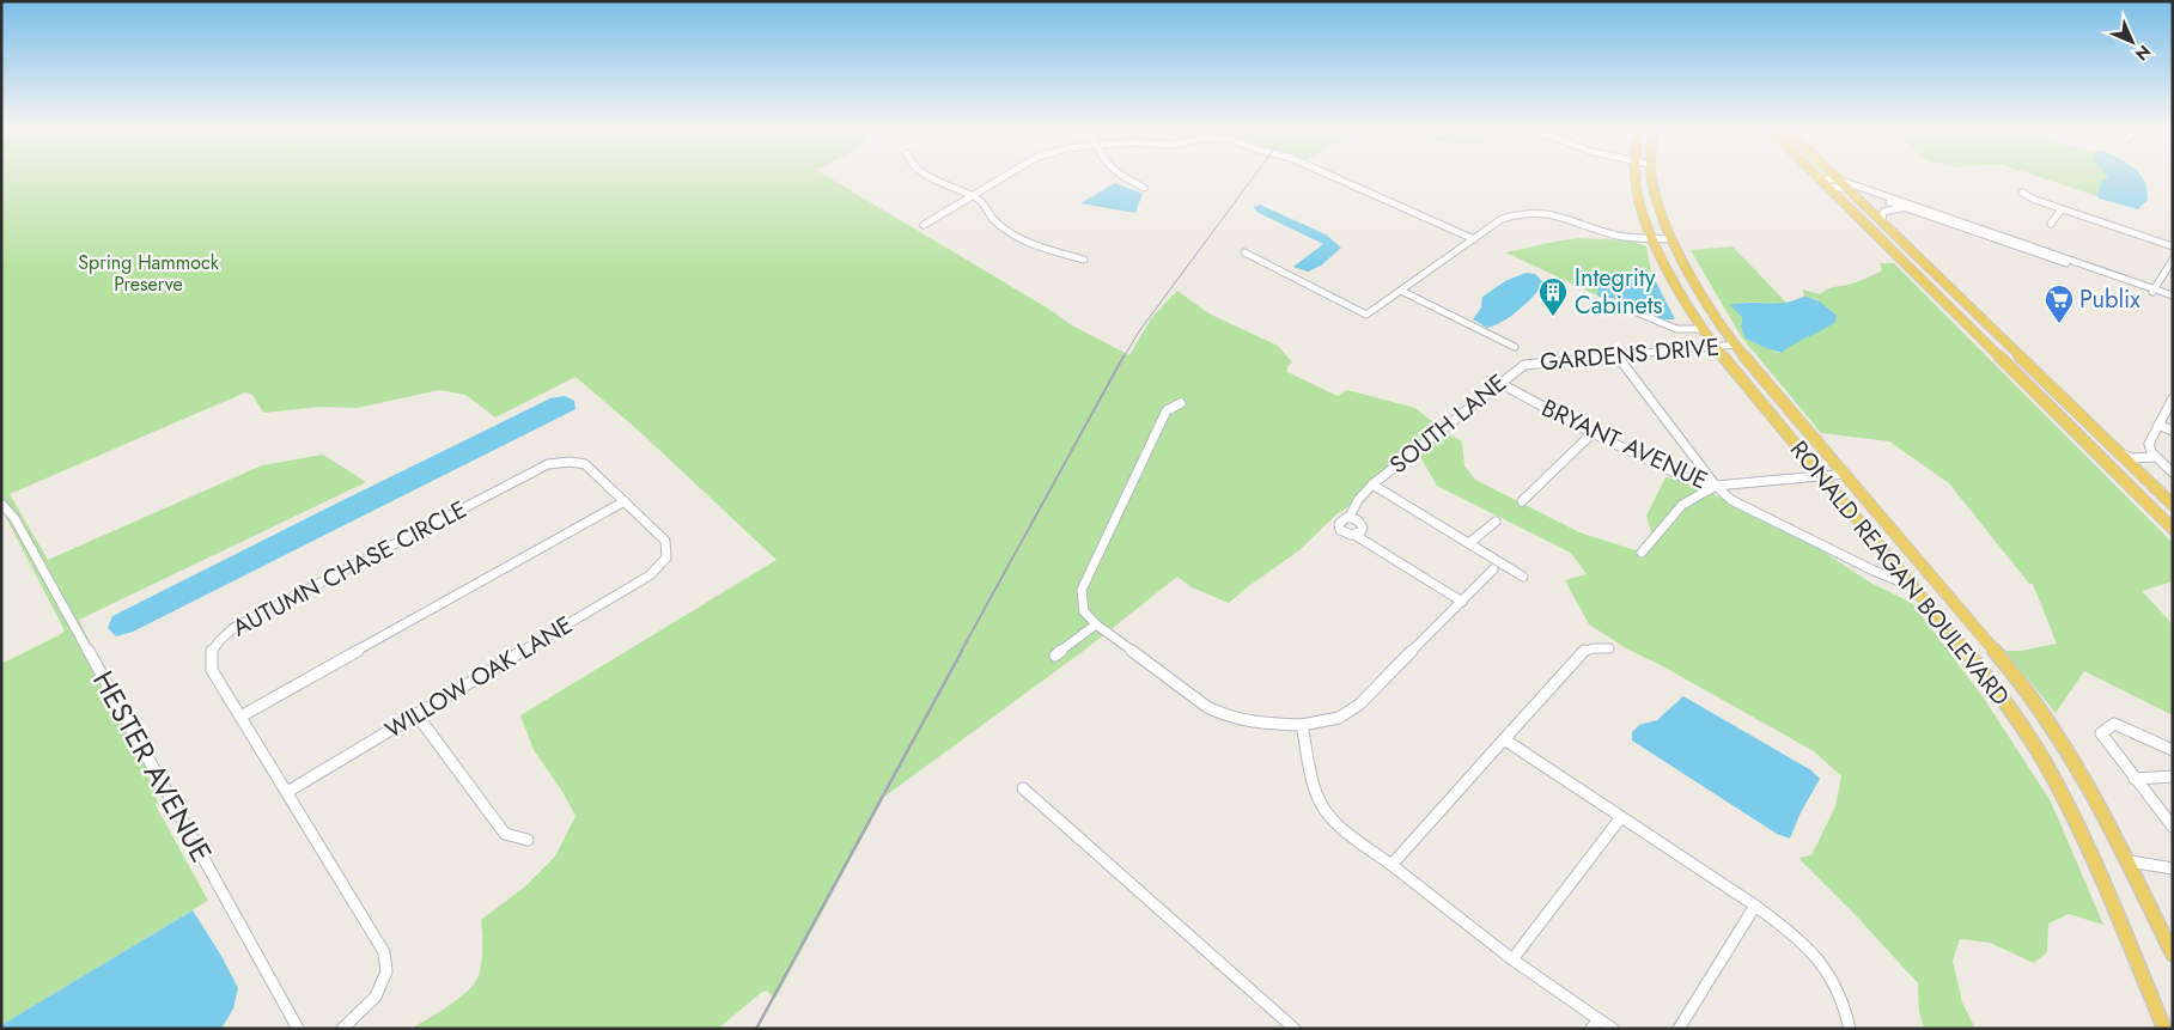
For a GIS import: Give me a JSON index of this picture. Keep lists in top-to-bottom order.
{
  "streets": {
    "main road": ["RONALD REAGAN BOULEVARD"],
    "street": [
      "GARDENS DRIVE",
      "SOUTH LANE",
      "BRYANT AVENUE",
      "AUTUMN CHASE CIRCLE",
      "WILLOW OAK LANE",
      "HESTER AVENUE"
    ]
  },
  "crossings": [
    ["GARDENS DRIVE", "SOUTH LANE"],
    ["GARDENS DRIVE", "RONALD REAGAN BOULEVARD"],
    ["SOUTH LANE", "BRYANT AVENUE"],
    ["BRYANT AVENUE", "RONALD REAGAN BOULEVARD"],
    ["AUTUMN CHASE CIRCLE", "WILLOW OAK LANE"]
  ],
  "parks": ["Spring Hammock Preserve"],
  "places": {
    "building": ["Integrity Cabinets"],
    "supermarket": ["Publix"]
  },
  "north": "bottom right"
}
